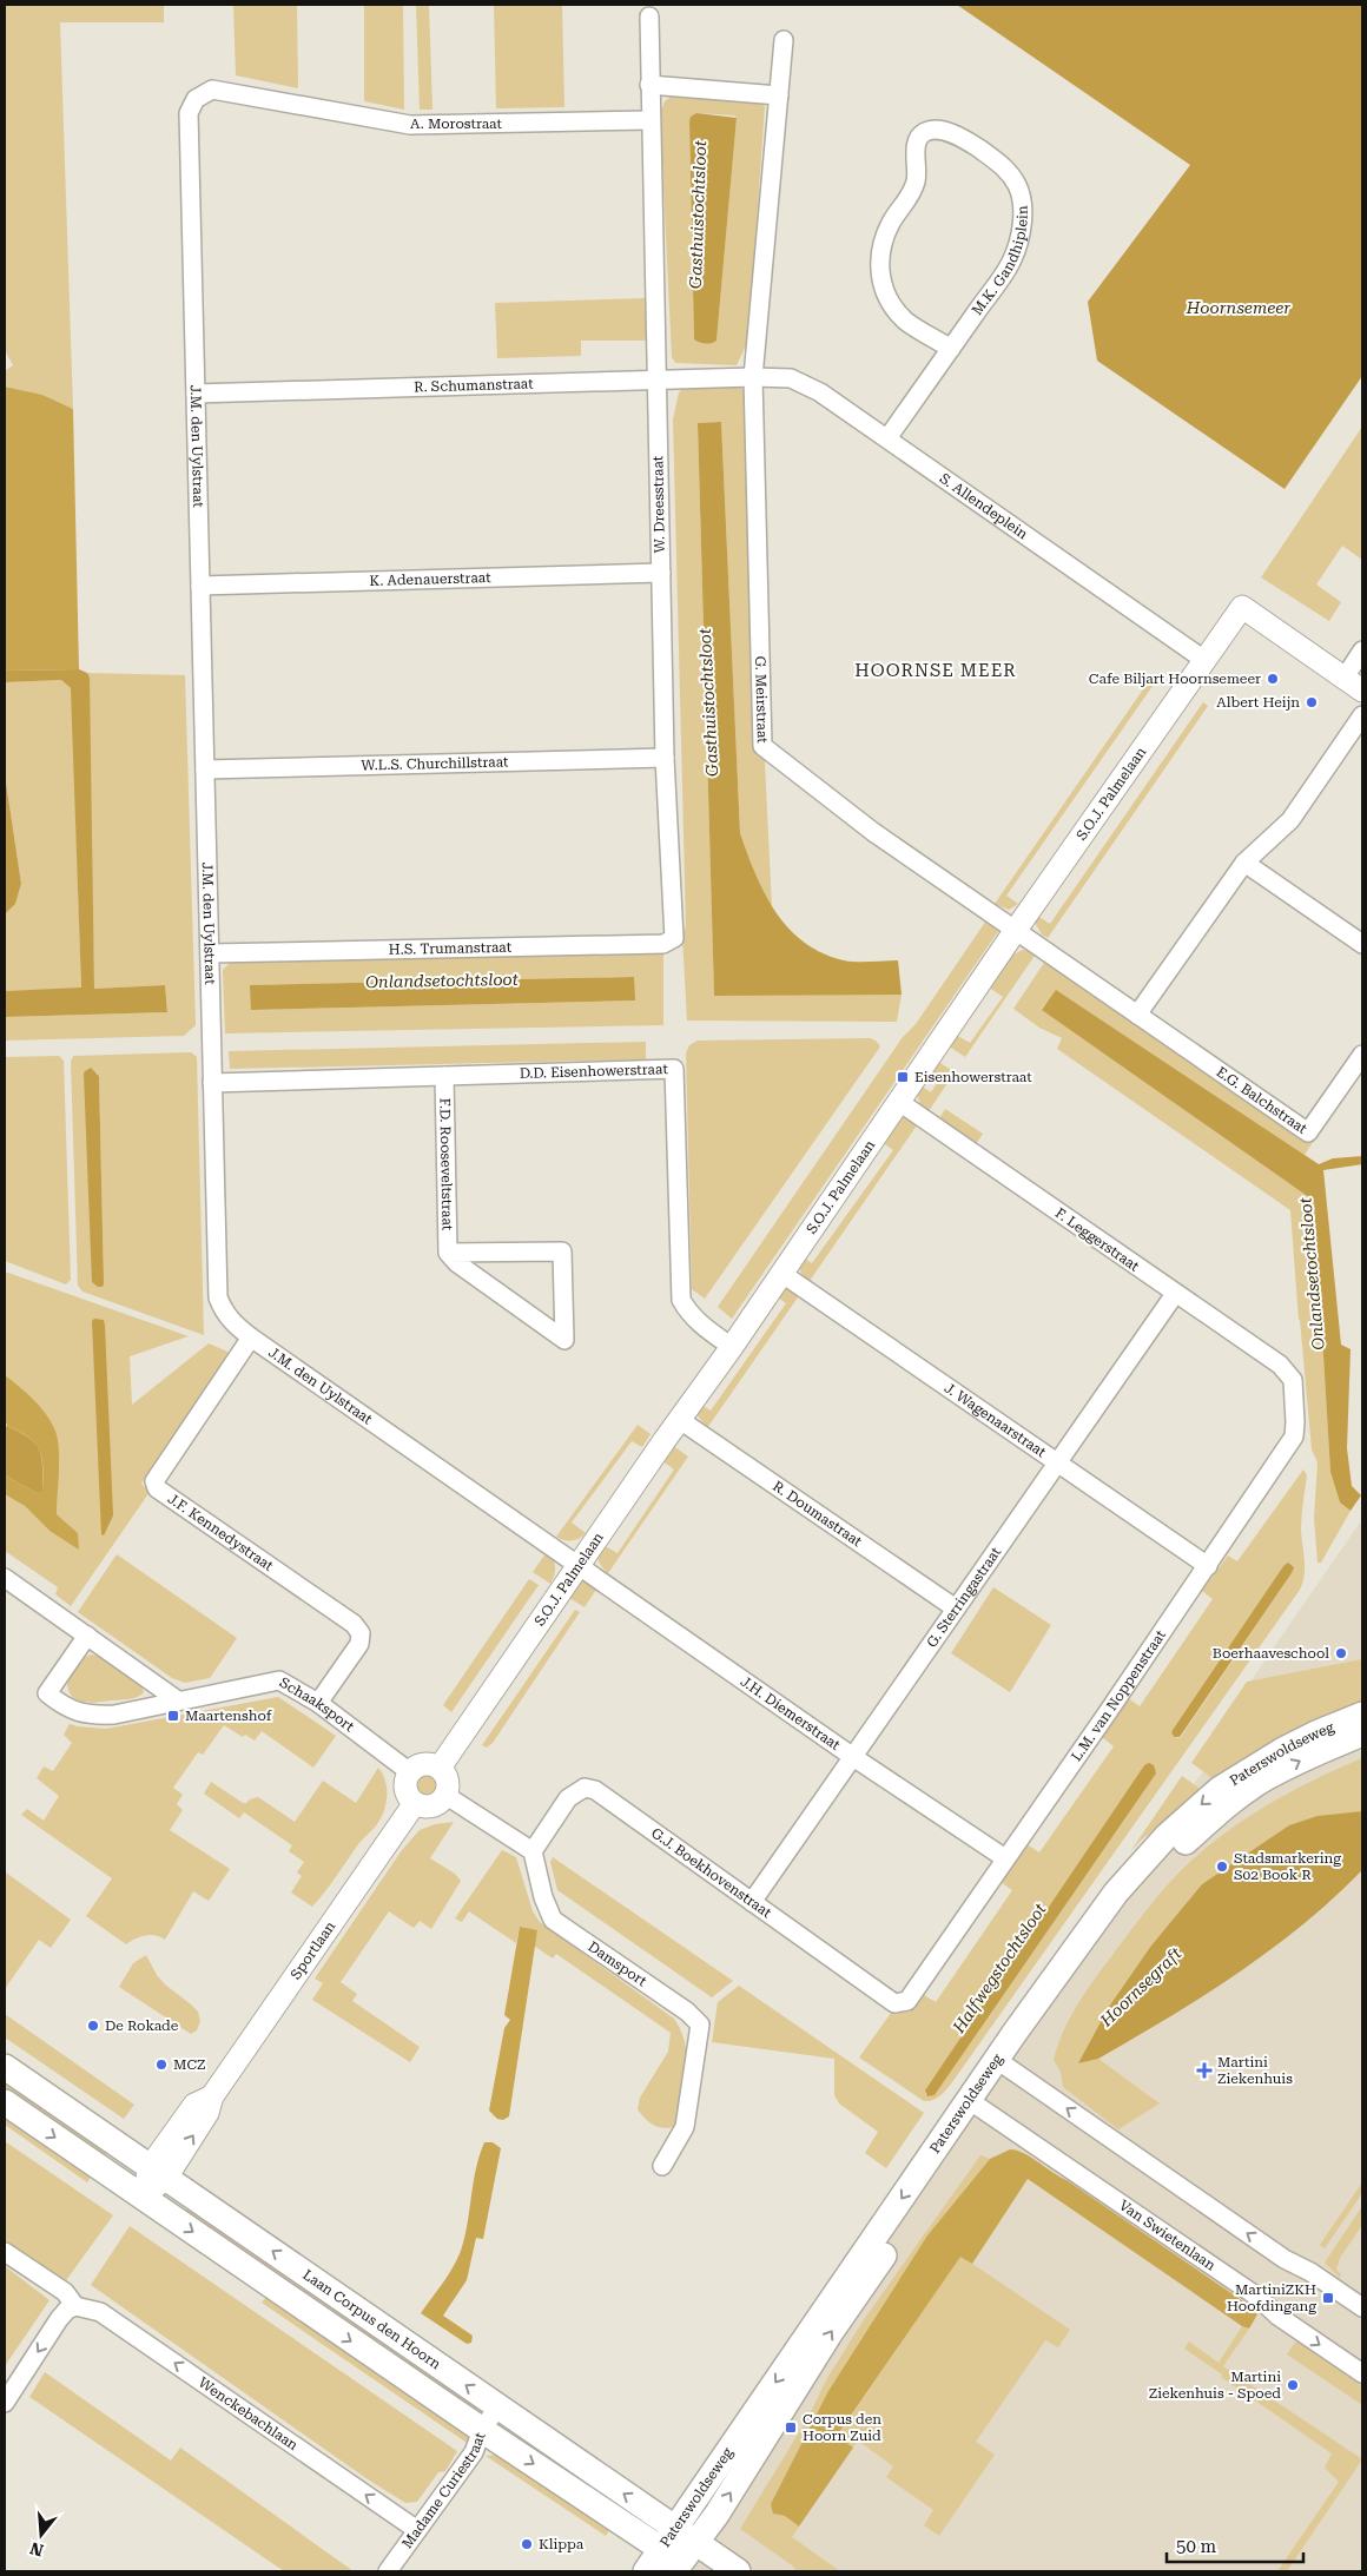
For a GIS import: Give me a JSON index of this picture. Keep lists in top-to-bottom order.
{
  "streets": {
    "main road": ["Paterswoldseweg", "Laan Corpus den Hoorn"],
    "street": [
      "A. Morostraat",
      "M.K. Gandhiplein",
      "R. Schumanstraat",
      "J.M. den Uylstraat",
      "W. Dreesstraat",
      "S. Allendeplein",
      "K. Adenauerstraat",
      "G. Meirstraat",
      "W.L.S. Churchillstraat",
      "S.O.J. Palmelaan",
      "H.S. Trumanstraat",
      "D.D. Eisenhowerstraat",
      "E.G. Balchstraat",
      "F.D. Rooseveltstraat",
      "F. Leggerstraat",
      "J. Wagenaarstraat",
      "R. Doumastraat",
      "J.F. Kennedystraat",
      "G. Sterringastraat",
      "L.M. van Noppenstraat",
      "Schaaksport",
      "J.H. Diemerstraat",
      "G.J. Boekhovenstraat",
      "Sportlaan",
      "Damsport",
      "Van Swietenlaan",
      "Wenckebachlaan",
      "Madame Curiestraat"
    ]
  },
  "crossings": [
    ["A. Morostraat", "J.M. den Uylstraat"],
    ["A. Morostraat", "W. Dreesstraat"],
    ["M.K. Gandhiplein", "S. Allendeplein"],
    ["R. Schumanstraat", "J.M. den Uylstraat"],
    ["R. Schumanstraat", "W. Dreesstraat"],
    ["R. Schumanstraat", "S. Allendeplein"],
    ["R. Schumanstraat", "G. Meirstraat"],
    ["J.M. den Uylstraat", "K. Adenauerstraat"],
    ["J.M. den Uylstraat", "W.L.S. Churchillstraat"],
    ["J.M. den Uylstraat", "S.O.J. Palmelaan"],
    ["J.M. den Uylstraat", "H.S. Trumanstraat"],
    ["J.M. den Uylstraat", "D.D. Eisenhowerstraat"],
    ["J.M. den Uylstraat", "J.F. Kennedystraat"],
    ["J.M. den Uylstraat", "J.H. Diemerstraat"],
    ["W. Dreesstraat", "K. Adenauerstraat"],
    ["W. Dreesstraat", "W.L.S. Churchillstraat"],
    ["W. Dreesstraat", "H.S. Trumanstraat"],
    ["S. Allendeplein", "G. Meirstraat"],
    ["S. Allendeplein", "S.O.J. Palmelaan"],
    ["G. Meirstraat", "S.O.J. Palmelaan"],
    ["G. Meirstraat", "E.G. Balchstraat"],
    ["S.O.J. Palmelaan", "D.D. Eisenhowerstraat"],
    ["S.O.J. Palmelaan", "E.G. Balchstraat"],
    ["S.O.J. Palmelaan", "F. Leggerstraat"],
    ["S.O.J. Palmelaan", "J. Wagenaarstraat"],
    ["S.O.J. Palmelaan", "R. Doumastraat"],
    ["S.O.J. Palmelaan", "Schaaksport"],
    ["S.O.J. Palmelaan", "J.H. Diemerstraat"],
    ["S.O.J. Palmelaan", "Sportlaan"],
    ["D.D. Eisenhowerstraat", "F.D. Rooseveltstraat"],
    ["F. Leggerstraat", "G. Sterringastraat"],
    ["F. Leggerstraat", "L.M. van Noppenstraat"],
    ["J. Wagenaarstraat", "G. Sterringastraat"],
    ["J. Wagenaarstraat", "L.M. van Noppenstraat"],
    ["R. Doumastraat", "G. Sterringastraat"],
    ["J.F. Kennedystraat", "Schaaksport"],
    ["G. Sterringastraat", "J.H. Diemerstraat"],
    ["G. Sterringastraat", "G.J. Boekhovenstraat"],
    ["L.M. van Noppenstraat", "J.H. Diemerstraat"],
    ["L.M. van Noppenstraat", "G.J. Boekhovenstraat"],
    ["Schaaksport", "Sportlaan"],
    ["Paterswoldseweg", "Van Swietenlaan"],
    ["Paterswoldseweg", "Laan Corpus den Hoorn"],
    ["G.J. Boekhovenstraat", "Damsport"],
    ["Sportlaan", "Laan Corpus den Hoorn"],
    ["Laan Corpus den Hoorn", "Madame Curiestraat"],
    ["Wenckebachlaan", "Madame Curiestraat"]
  ],
  "one_way": ["Wenckebachlaan"],
  "districts": ["HOORNSE MEER"],
  "water": [
    "Gasthuistochtsloot",
    "Hoornsemeer",
    "Onlandsetochtsloot",
    "Halfwegstochtsloot",
    "Hoornsegraft"
  ],
  "places": {
    "other": [
      "Cafe Biljart Hoornsemeer",
      "Albert Heijn",
      "Boerhaaveschool",
      "Stadsmarkering S02 Book R",
      "De Rokade",
      "MCZ",
      "Martini Ziekenhuis - Spoed",
      "Klippa"
    ],
    "transit": [
      "Eisenhowerstraat",
      "Maartenshof",
      "MartiniZKH Hoofdingang",
      "Corpus den Hoorn Zuid"
    ],
    "health": ["Martini Ziekenhuis"]
  },
  "scale_bar": "50 m",
  "north": "bottom"
}
